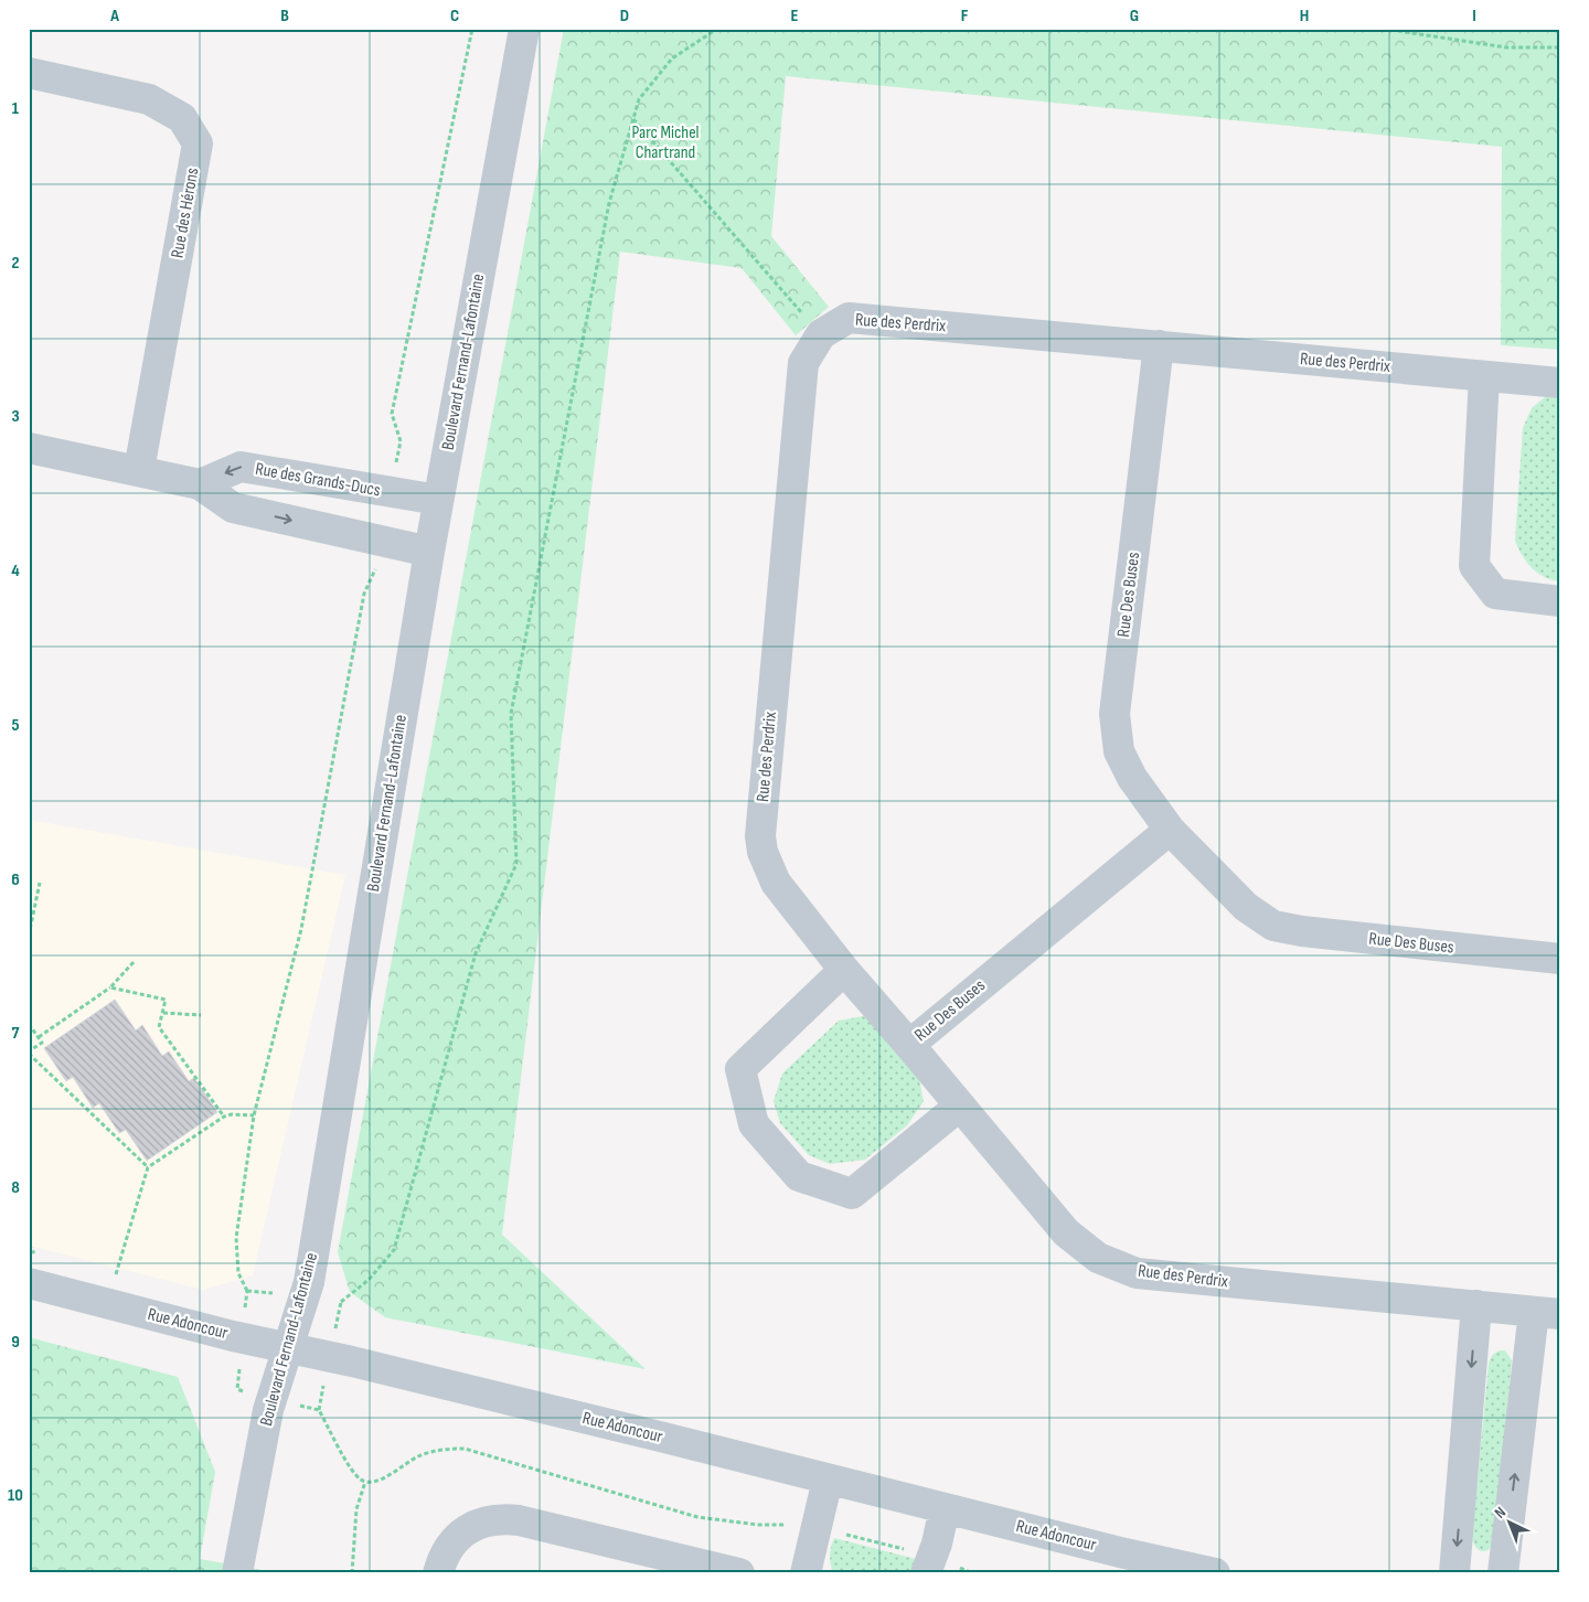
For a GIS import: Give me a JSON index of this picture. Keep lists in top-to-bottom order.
{
  "streets": {
    "street": [
      "Rue des Hérons",
      "Rue des Perdrix",
      "Boulevard Fernand-Lafontaine",
      "Rue des Grands-Ducs",
      "Rue Des Buses",
      "Rue Adoncour"
    ]
  },
  "crossings": [
    ["Rue des Perdrix", "Rue Des Buses"],
    ["Boulevard Fernand-Lafontaine", "Rue des Grands-Ducs"],
    ["Boulevard Fernand-Lafontaine", "Rue Adoncour"]
  ],
  "parks": ["Parc Michel Chartrand"],
  "north": "top left",
  "grid": {
    "columns": [
      "A",
      "B",
      "C",
      "D",
      "E",
      "F",
      "G",
      "H",
      "I"
    ],
    "rows": [
      "1",
      "2",
      "3",
      "4",
      "5",
      "6",
      "7",
      "8",
      "9",
      "10"
    ]
  }
}
